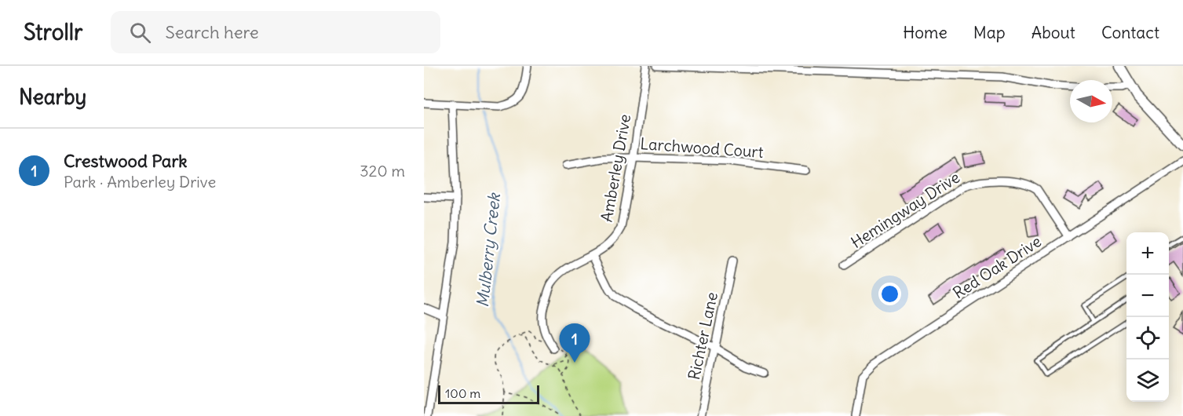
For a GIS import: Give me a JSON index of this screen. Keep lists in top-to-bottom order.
{
  "streets": {
    "street": [
      "Larchwood Court",
      "Amberley Drive",
      "Hemingway Drive",
      "Red Oak Drive",
      "Richter Lane"
    ]
  },
  "crossings": [
    ["Larchwood Court", "Amberley Drive"],
    ["Hemingway Drive", "Red Oak Drive"]
  ],
  "water": ["Mulberry Creek"],
  "scale_bar": "100 m",
  "north": "right",
  "page": {
    "header": "Strollr",
    "search": "Search here",
    "nav": [
      "Home",
      "Map",
      "About",
      "Contact"
    ],
    "heading": "Nearby",
    "list": [
      {
        "mark": "1",
        "name": "Crestwood Park",
        "note": "Park · Amberley Drive",
        "value": "320 m"
      }
    ],
    "map_buttons": ["+", "−"],
    "pins": "1",
    "scale": "100 m"
  }
}
